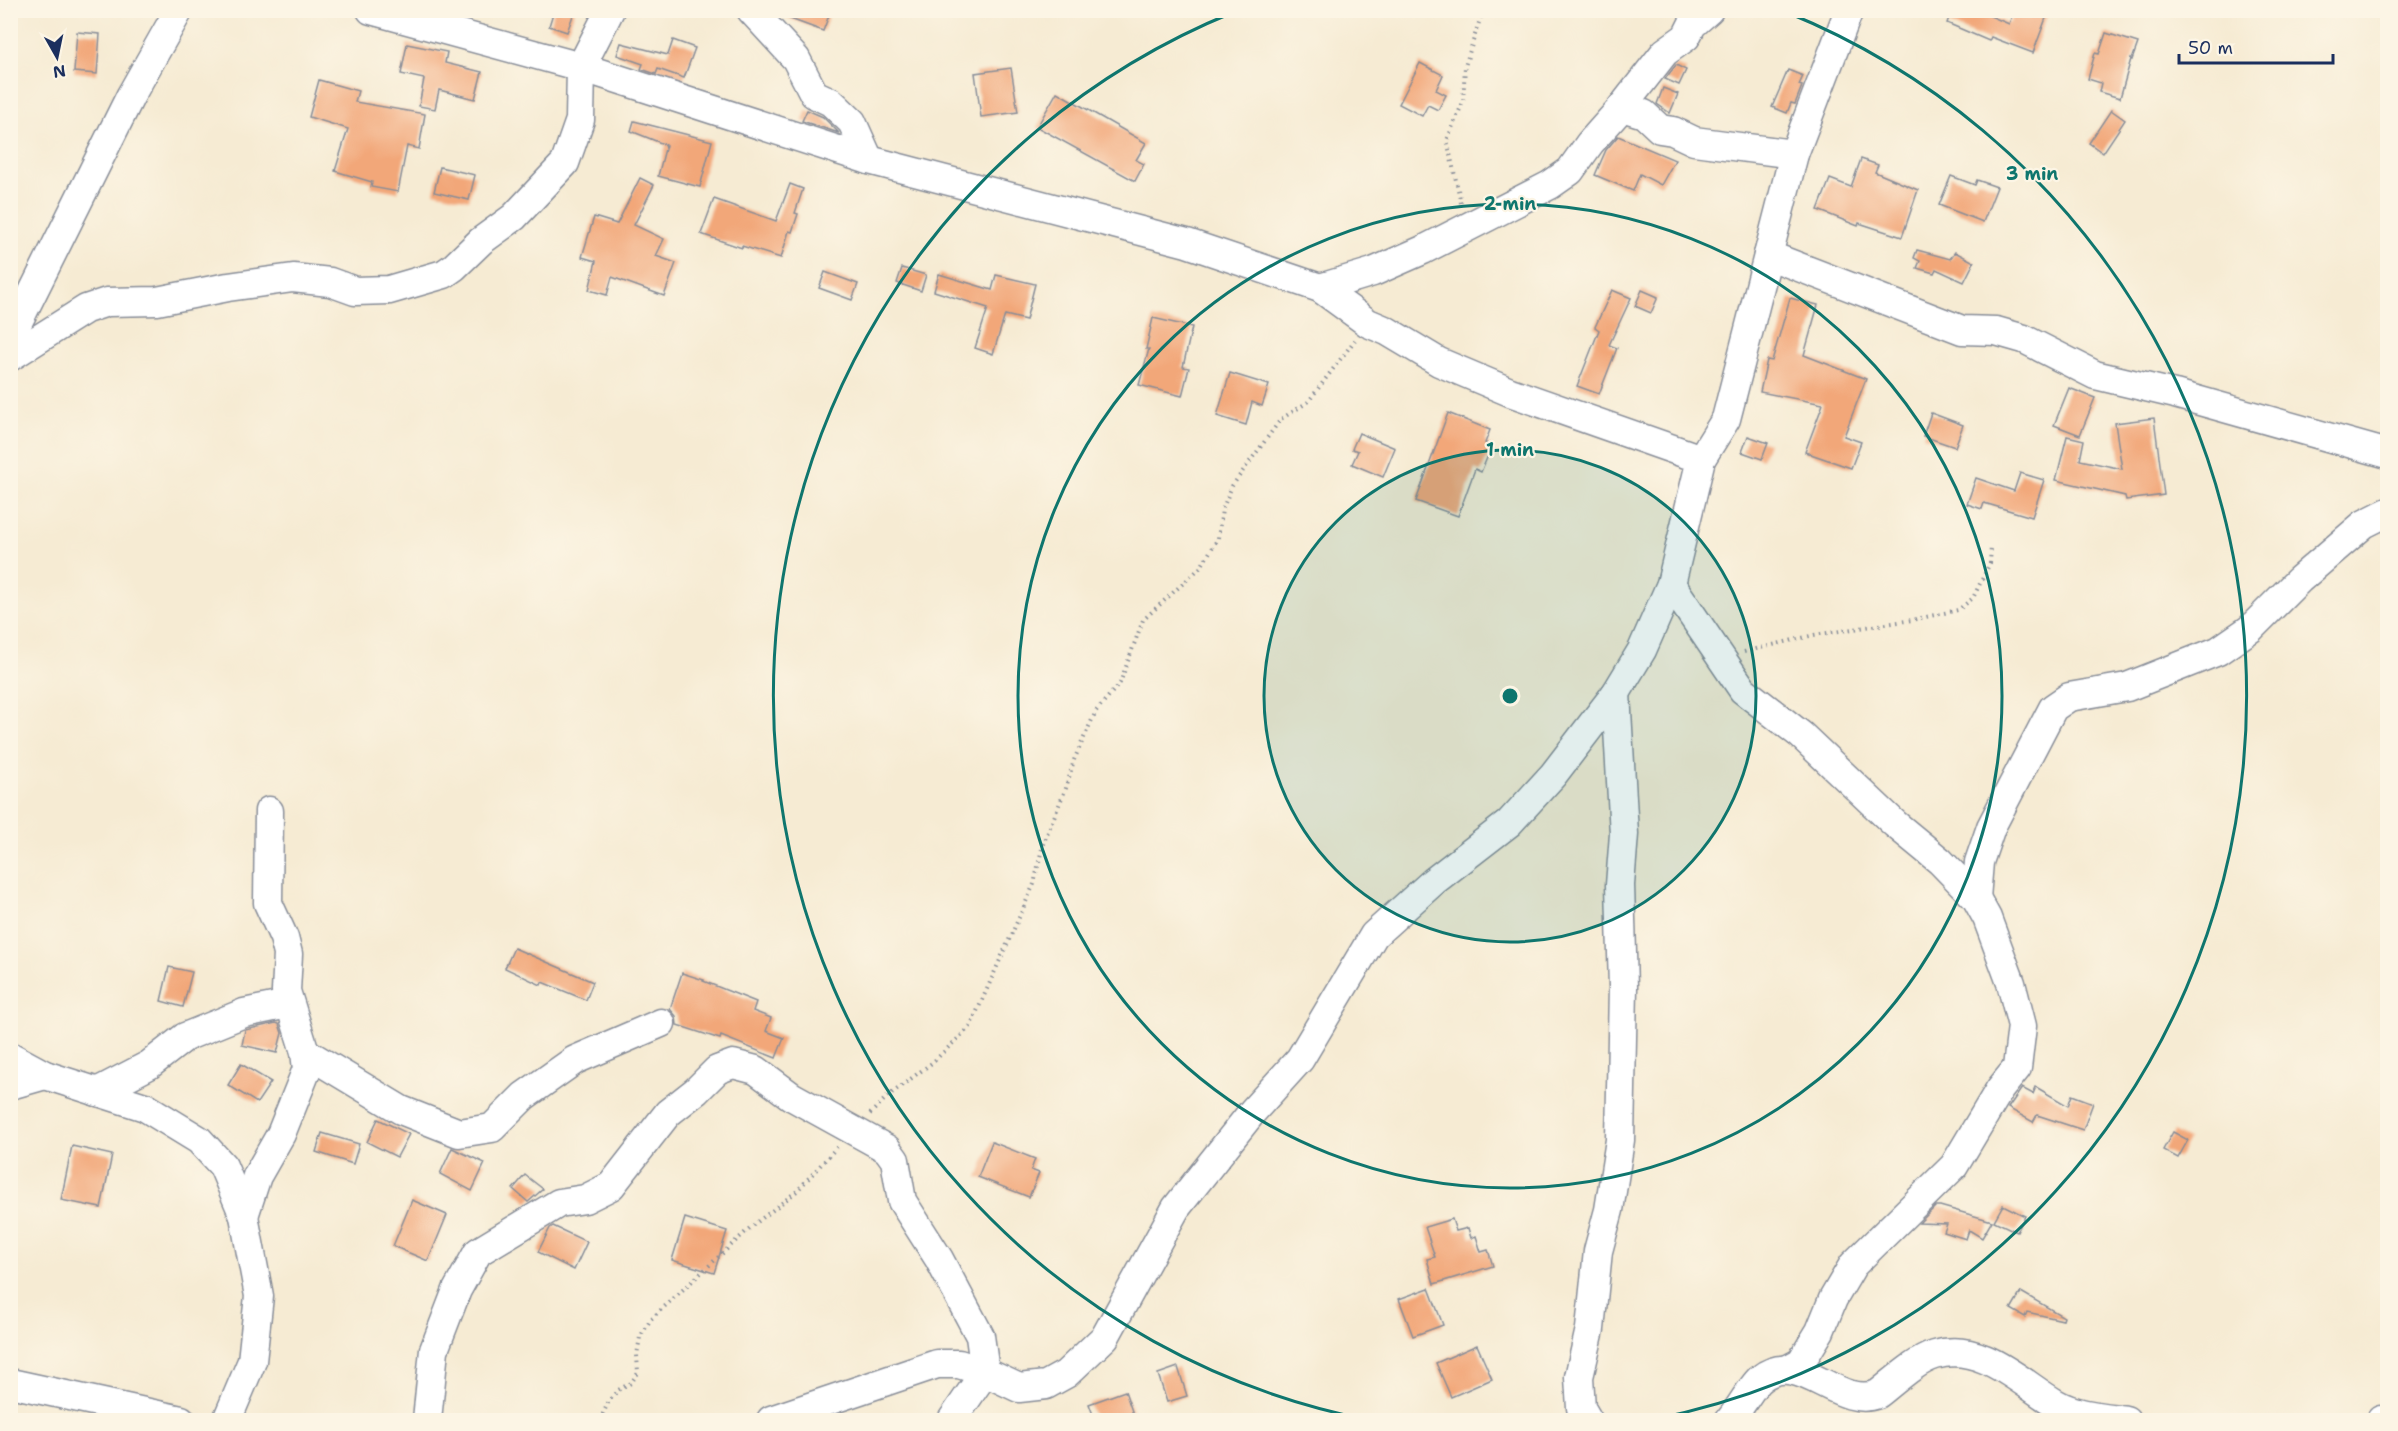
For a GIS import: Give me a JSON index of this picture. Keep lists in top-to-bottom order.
{
  "scale_bar": "50 m",
  "north": "bottom",
  "rings": ["3 min", "2 min", "1 min"]
}
